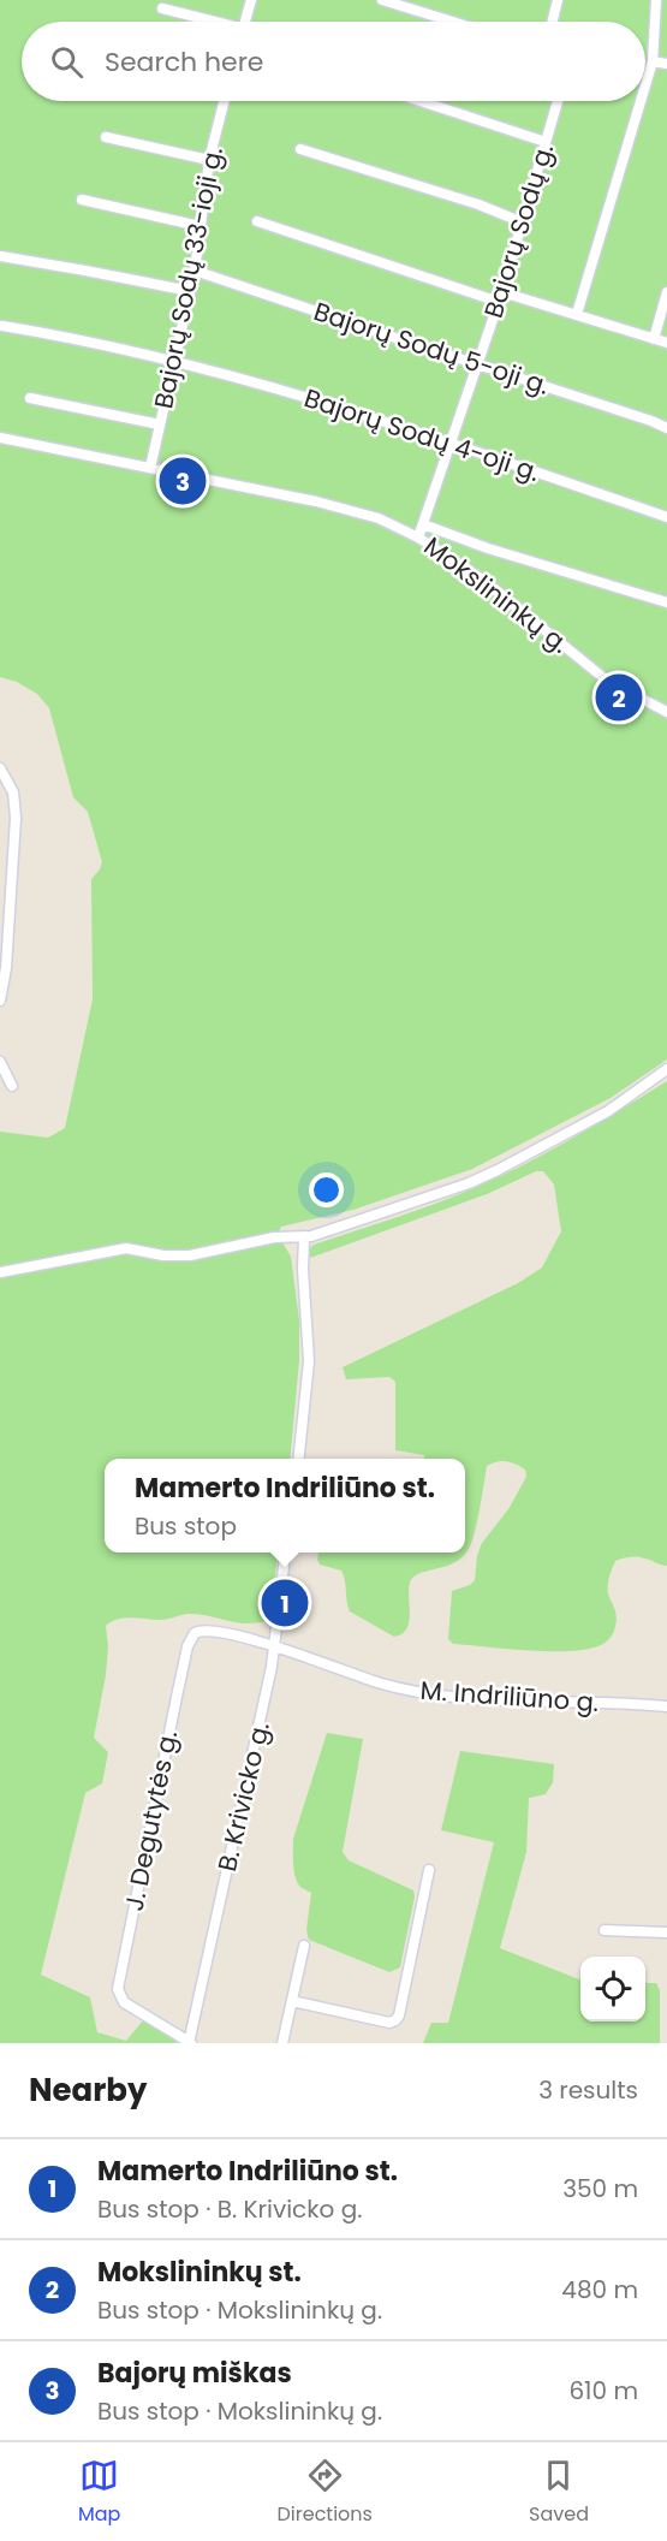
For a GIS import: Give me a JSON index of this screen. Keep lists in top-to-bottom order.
{
  "streets": {
    "street": [
      "Bajorų Sodų g.",
      "Bajorų Sodų 33-ioji g.",
      "Bajorų Sodų 5-oji g.",
      "Bajorų Sodų 4-oji g.",
      "Mokslininkų g.",
      "M. Indriliūno g.",
      "B. Krivicko g.",
      "J. Degutytės g."
    ]
  },
  "crossings": [
    ["Bajorų Sodų g.", "Bajorų Sodų 5-oji g."],
    ["Bajorų Sodų g.", "Bajorų Sodų 4-oji g."],
    ["Bajorų Sodų g.", "Mokslininkų g."],
    ["Bajorų Sodų 33-ioji g.", "Bajorų Sodų 5-oji g."],
    ["Bajorų Sodų 33-ioji g.", "Bajorų Sodų 4-oji g."],
    ["Bajorų Sodų 33-ioji g.", "Mokslininkų g."],
    ["M. Indriliūno g.", "B. Krivicko g."],
    ["M. Indriliūno g.", "J. Degutytės g."],
    ["B. Krivicko g.", "J. Degutytės g."]
  ],
  "page": {
    "search": "Search here",
    "pins": ["3", "2", "1"],
    "popup": ["Mamerto Indriliūno st.", "Bus stop"],
    "heading": ["Nearby", "3 results"],
    "list": [
      {
        "mark": "1",
        "name": "Mamerto Indriliūno st.",
        "note": "Bus stop · B. Krivicko g.",
        "value": "350 m"
      },
      {
        "mark": "2",
        "name": "Mokslininkų st.",
        "note": "Bus stop · Mokslininkų g.",
        "value": "480 m"
      },
      {
        "mark": "3",
        "name": "Bajorų miškas",
        "note": "Bus stop · Mokslininkų g.",
        "value": "610 m"
      }
    ],
    "nav": ["Map", "Directions", "Saved"]
  }
}
